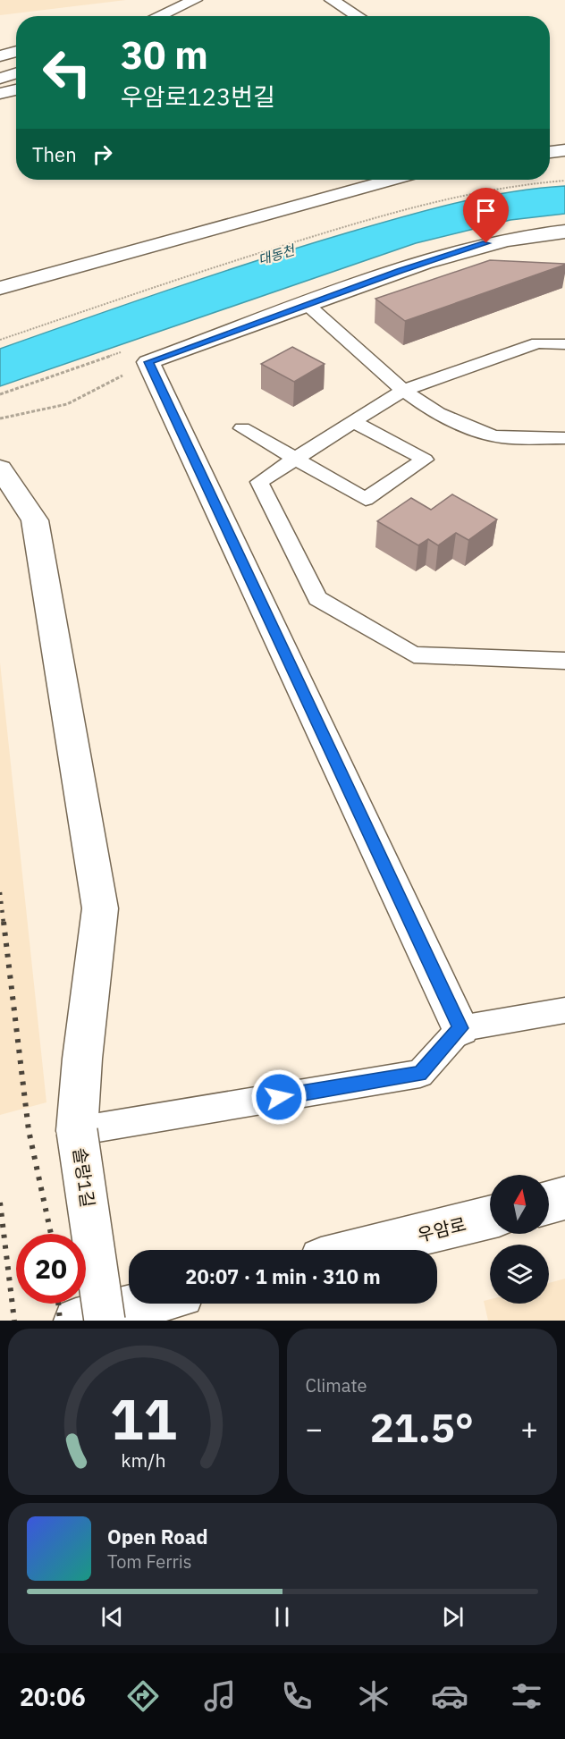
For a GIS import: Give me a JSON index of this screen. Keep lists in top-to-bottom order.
{
  "streets": {
    "street": ["솔랑1길", "우암로"]
  },
  "water": ["대동천"],
  "north": "top",
  "page": {
    "turn": ["30 m", "우암로123번길"],
    "then": "Then",
    "limit": "20",
    "trip": "20:07 · 1 min · 310 m",
    "tile": "Climate",
    "heat": ["−", "21.5°", "+"],
    "song": ["Open Road", "Tom Ferris"],
    "tabs": "20:06",
    "gauge": ["11", "km/h"]
  }
}
